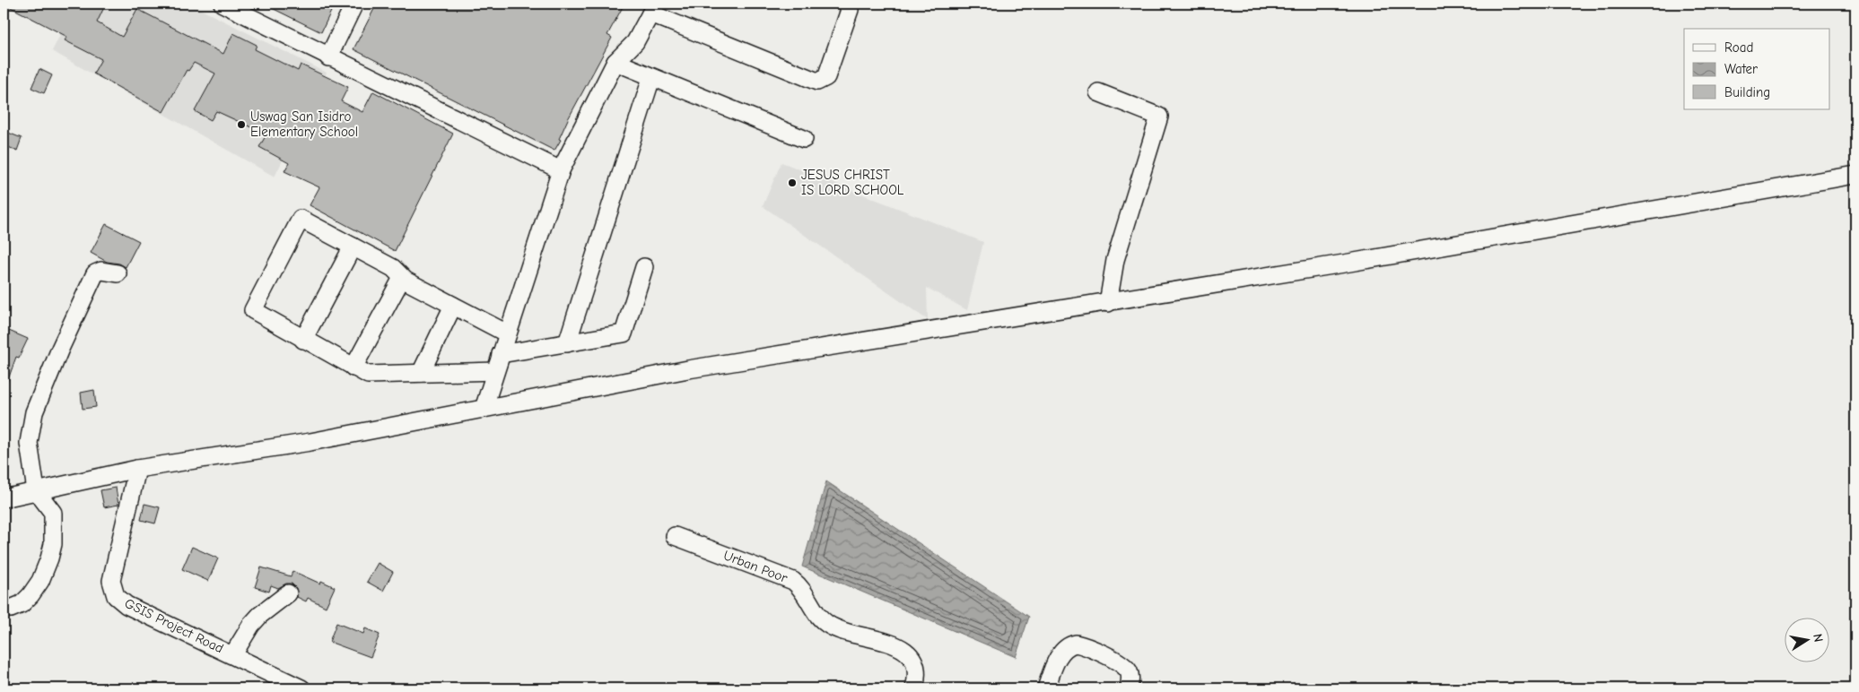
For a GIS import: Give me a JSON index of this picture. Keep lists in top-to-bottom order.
{
  "streets": {
    "street": ["Urban Poor", "GSIS Project Road"]
  },
  "places": ["Uswag San Isidro Elementary School", "JESUS CHRIST IS LORD SCHOOL"],
  "legend": ["Road", "Water", "Building"],
  "north": "right"
}
